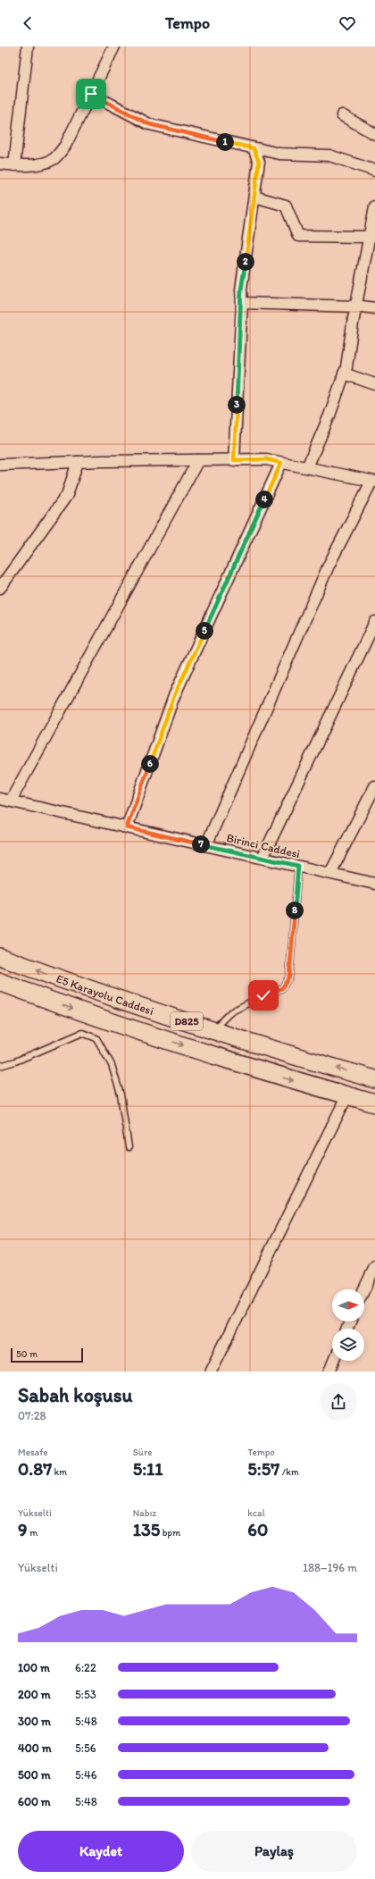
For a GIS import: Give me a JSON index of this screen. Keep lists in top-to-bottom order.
{
  "streets": {
    "highway": ["E5 Karayolu Caddesi", "D825"],
    "street": ["Birinci Caddesi"]
  },
  "scale_bar": "50 m",
  "north": "right",
  "page": {
    "header": "Tempo",
    "pins": [
      "1",
      "2",
      "3",
      "4",
      "5",
      "6",
      "7",
      "8"
    ],
    "scale": "50 m",
    "heading": ["Sabah koşusu", "07:28"],
    "stats": [
      ["Mesafe", "0.87 km"],
      ["Süre", "5:11"],
      ["Tempo", "5:57 /km"],
      ["Yükselti", "9 m"],
      ["Nabız", "135 bpm"],
      ["kcal", "60"]
    ],
    "chart": ["Yükselti", "188–196 m"],
    "list": [
      {
        "name": "100 m",
        "note": "6:22"
      },
      {
        "name": "200 m",
        "note": "5:53"
      },
      {
        "name": "300 m",
        "note": "5:48"
      },
      {
        "name": "400 m",
        "note": "5:56"
      },
      {
        "name": "500 m",
        "note": "5:46"
      },
      {
        "name": "600 m",
        "note": "5:48"
      }
    ],
    "buttons": ["Kaydet", "Paylaş"]
  }
}
